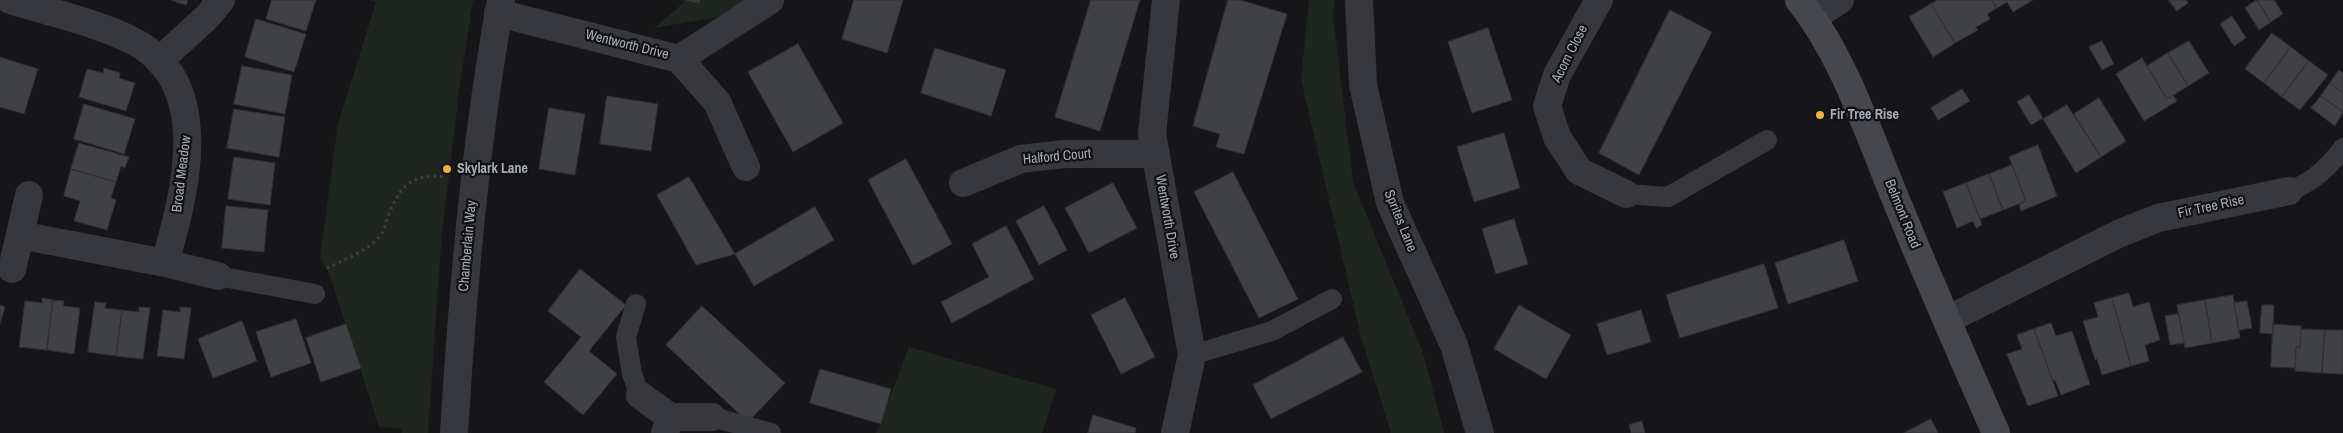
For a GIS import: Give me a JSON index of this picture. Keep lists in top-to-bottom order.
{
  "streets": {
    "street": [
      "Wentworth Drive",
      "Acorn Close",
      "Halford Court",
      "Broad Meadow",
      "Fir Tree Rise",
      "Belmont Road",
      "Sprites Lane",
      "Chamberlain Way"
    ]
  },
  "crossings": [
    ["Wentworth Drive", "Halford Court"],
    ["Wentworth Drive", "Chamberlain Way"],
    ["Fir Tree Rise", "Belmont Road"]
  ],
  "places": ["Fir Tree Rise", "Skylark Lane"]
}
